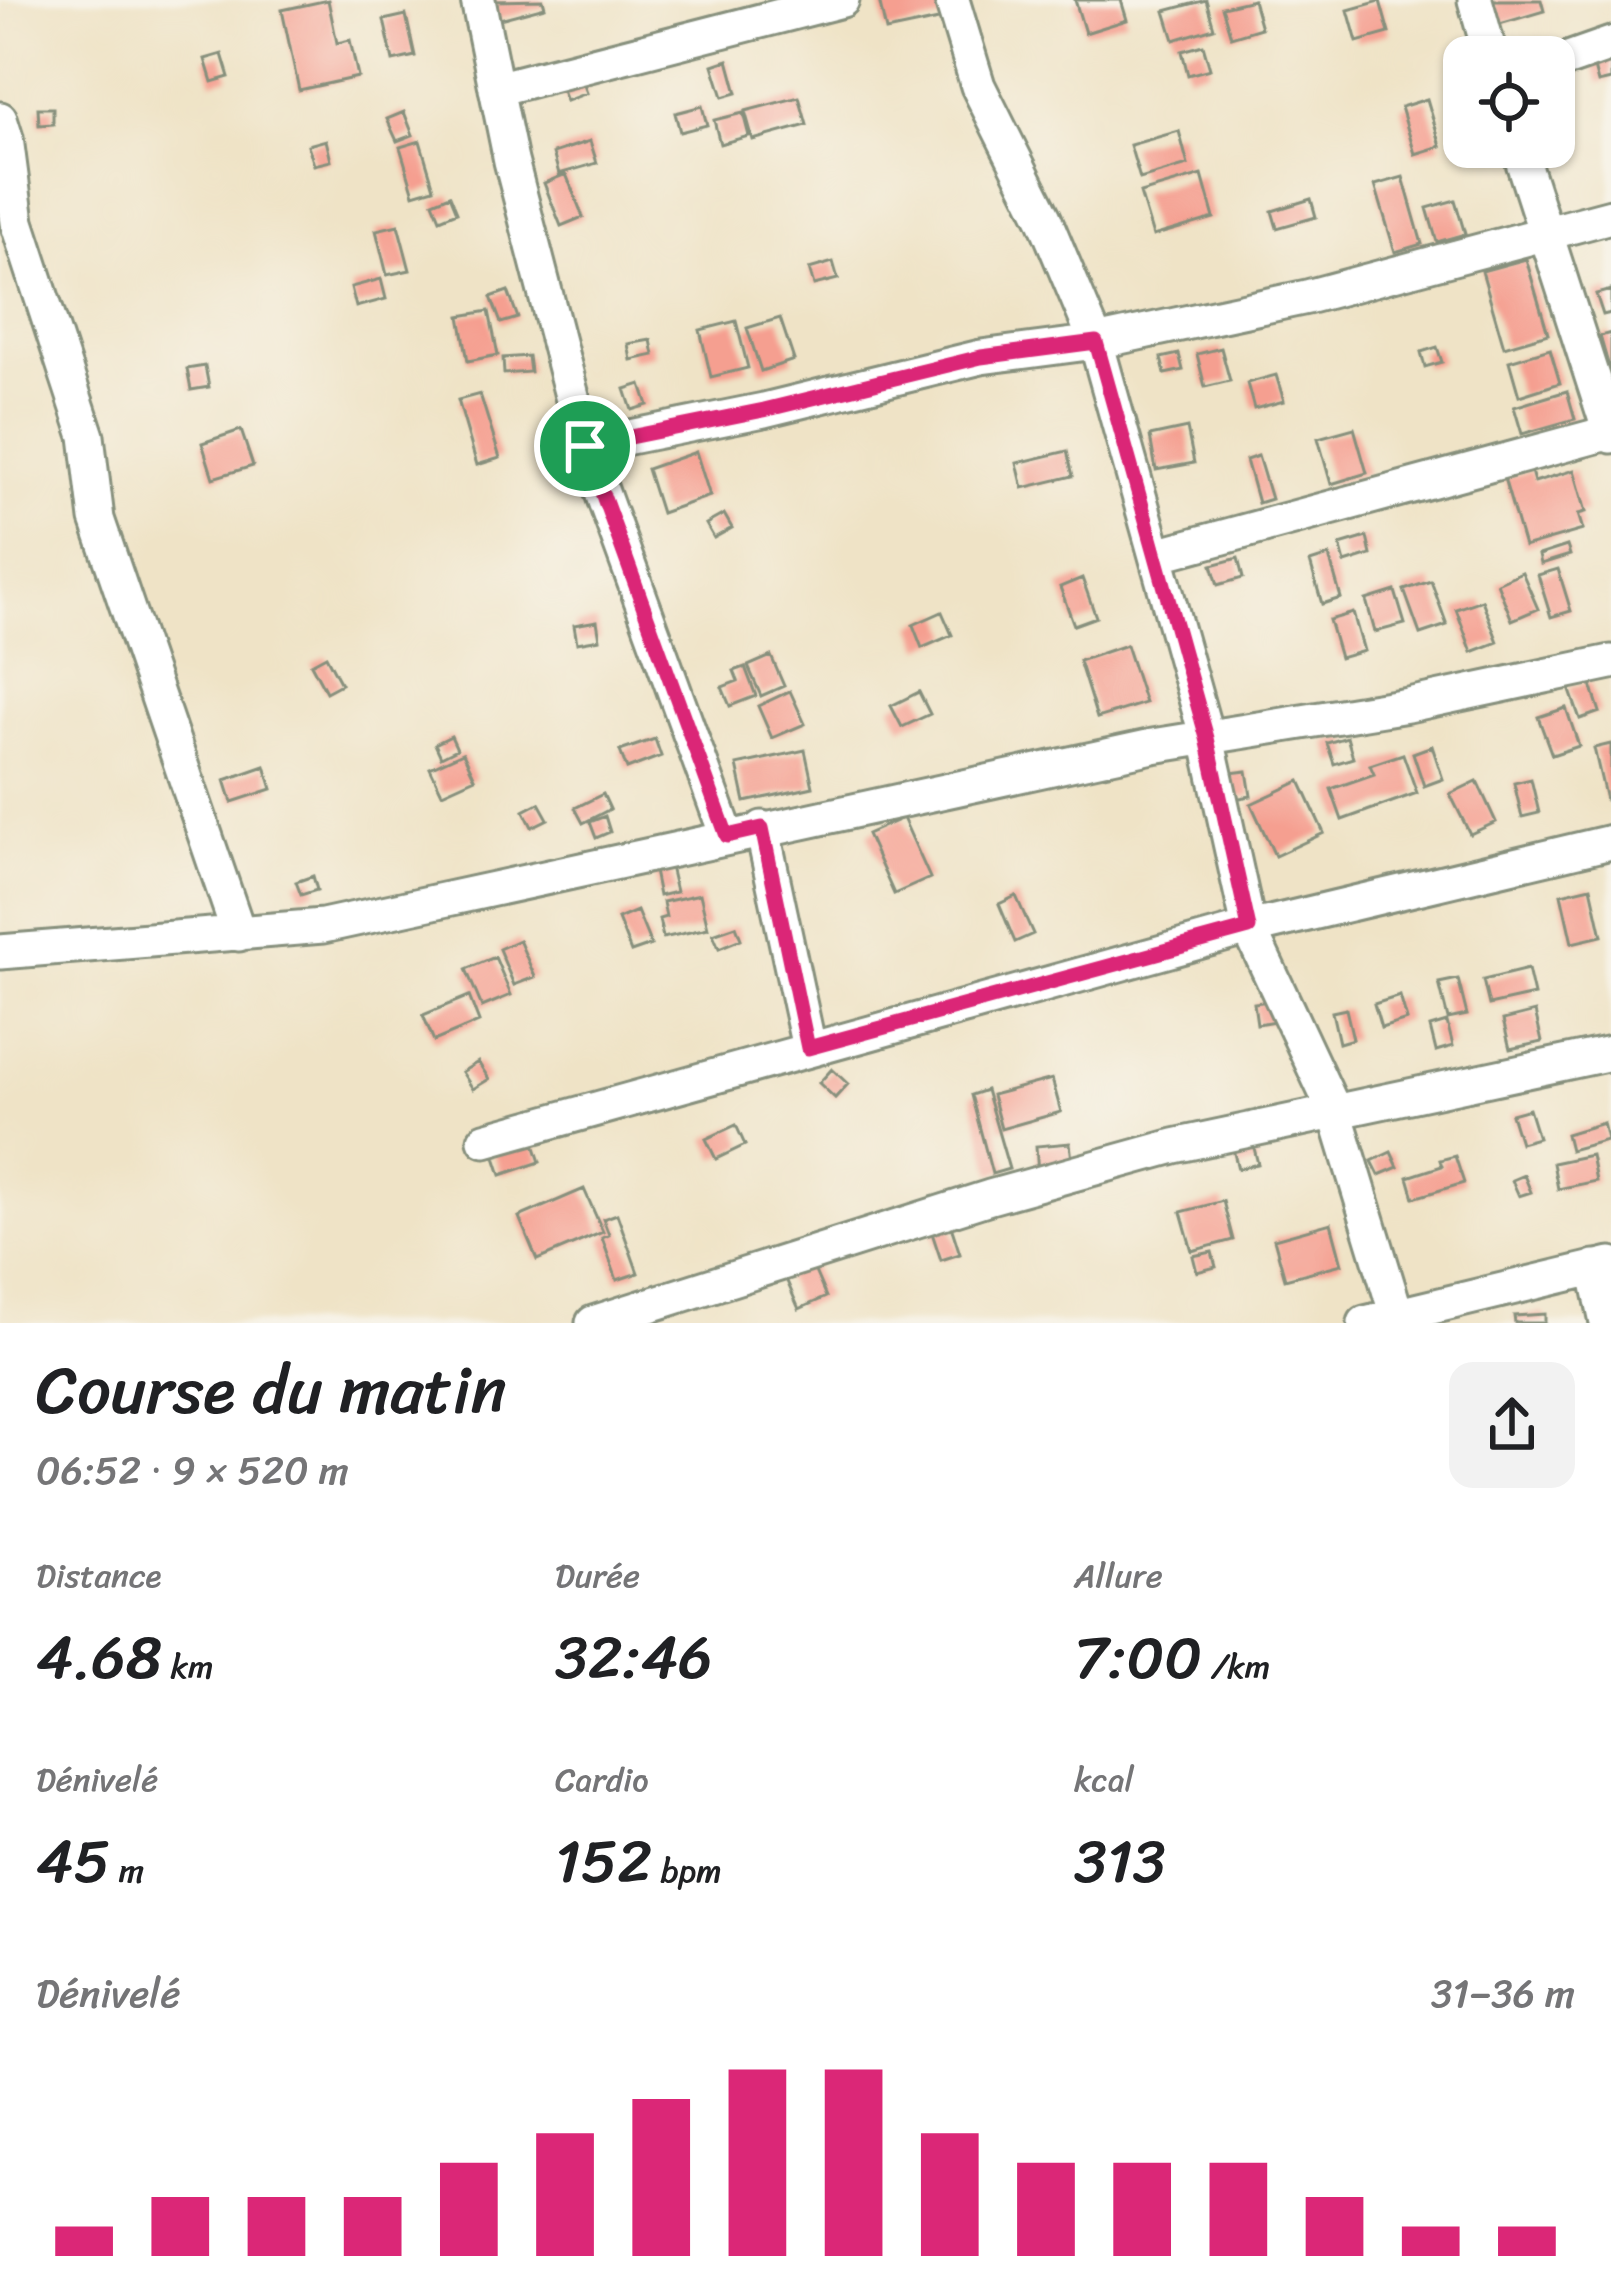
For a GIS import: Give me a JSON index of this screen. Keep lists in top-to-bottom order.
{
  "page": {
    "heading": ["Course du matin", "06:52 · 9 × 520 m"],
    "stats": [
      ["Distance", "4.68 km"],
      ["Durée", "32:46"],
      ["Allure", "7:00 /km"],
      ["Dénivelé", "45 m"],
      ["Cardio", "152 bpm"],
      ["kcal", "313"]
    ],
    "chart": ["Dénivelé", "31–36 m"]
  }
}
